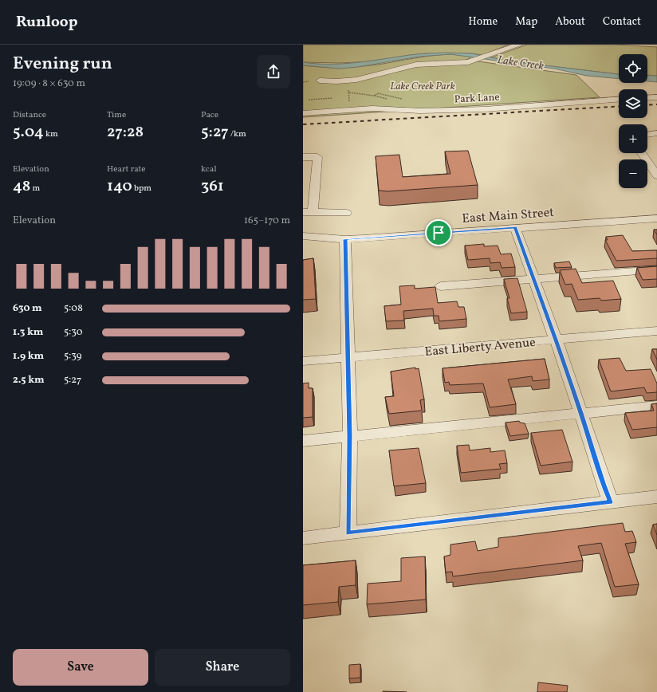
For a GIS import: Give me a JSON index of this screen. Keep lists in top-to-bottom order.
{
  "streets": {
    "street": ["Park Lane", "East Main Street", "East Liberty Avenue"]
  },
  "water": ["Lake Creek"],
  "parks": ["Lake Creek Park"],
  "page": {
    "header": "Runloop",
    "nav": [
      "Home",
      "Map",
      "About",
      "Contact"
    ],
    "heading": ["Evening run", "19:09 · 8 × 630 m"],
    "map_buttons": ["+", "−"],
    "stats": [
      ["Distance", "5.04 km"],
      ["Time", "27:28"],
      ["Pace", "5:27 /km"],
      ["Elevation", "48 m"],
      ["Heart rate", "140 bpm"],
      ["kcal", "361"]
    ],
    "chart": ["Elevation", "165–170 m"],
    "list": [
      {
        "name": "630 m",
        "note": "5:08"
      },
      {
        "name": "1.3 km",
        "note": "5:30"
      },
      {
        "name": "1.9 km",
        "note": "5:39"
      },
      {
        "name": "2.5 km",
        "note": "5:27"
      }
    ],
    "buttons": ["Save", "Share"]
  }
}
